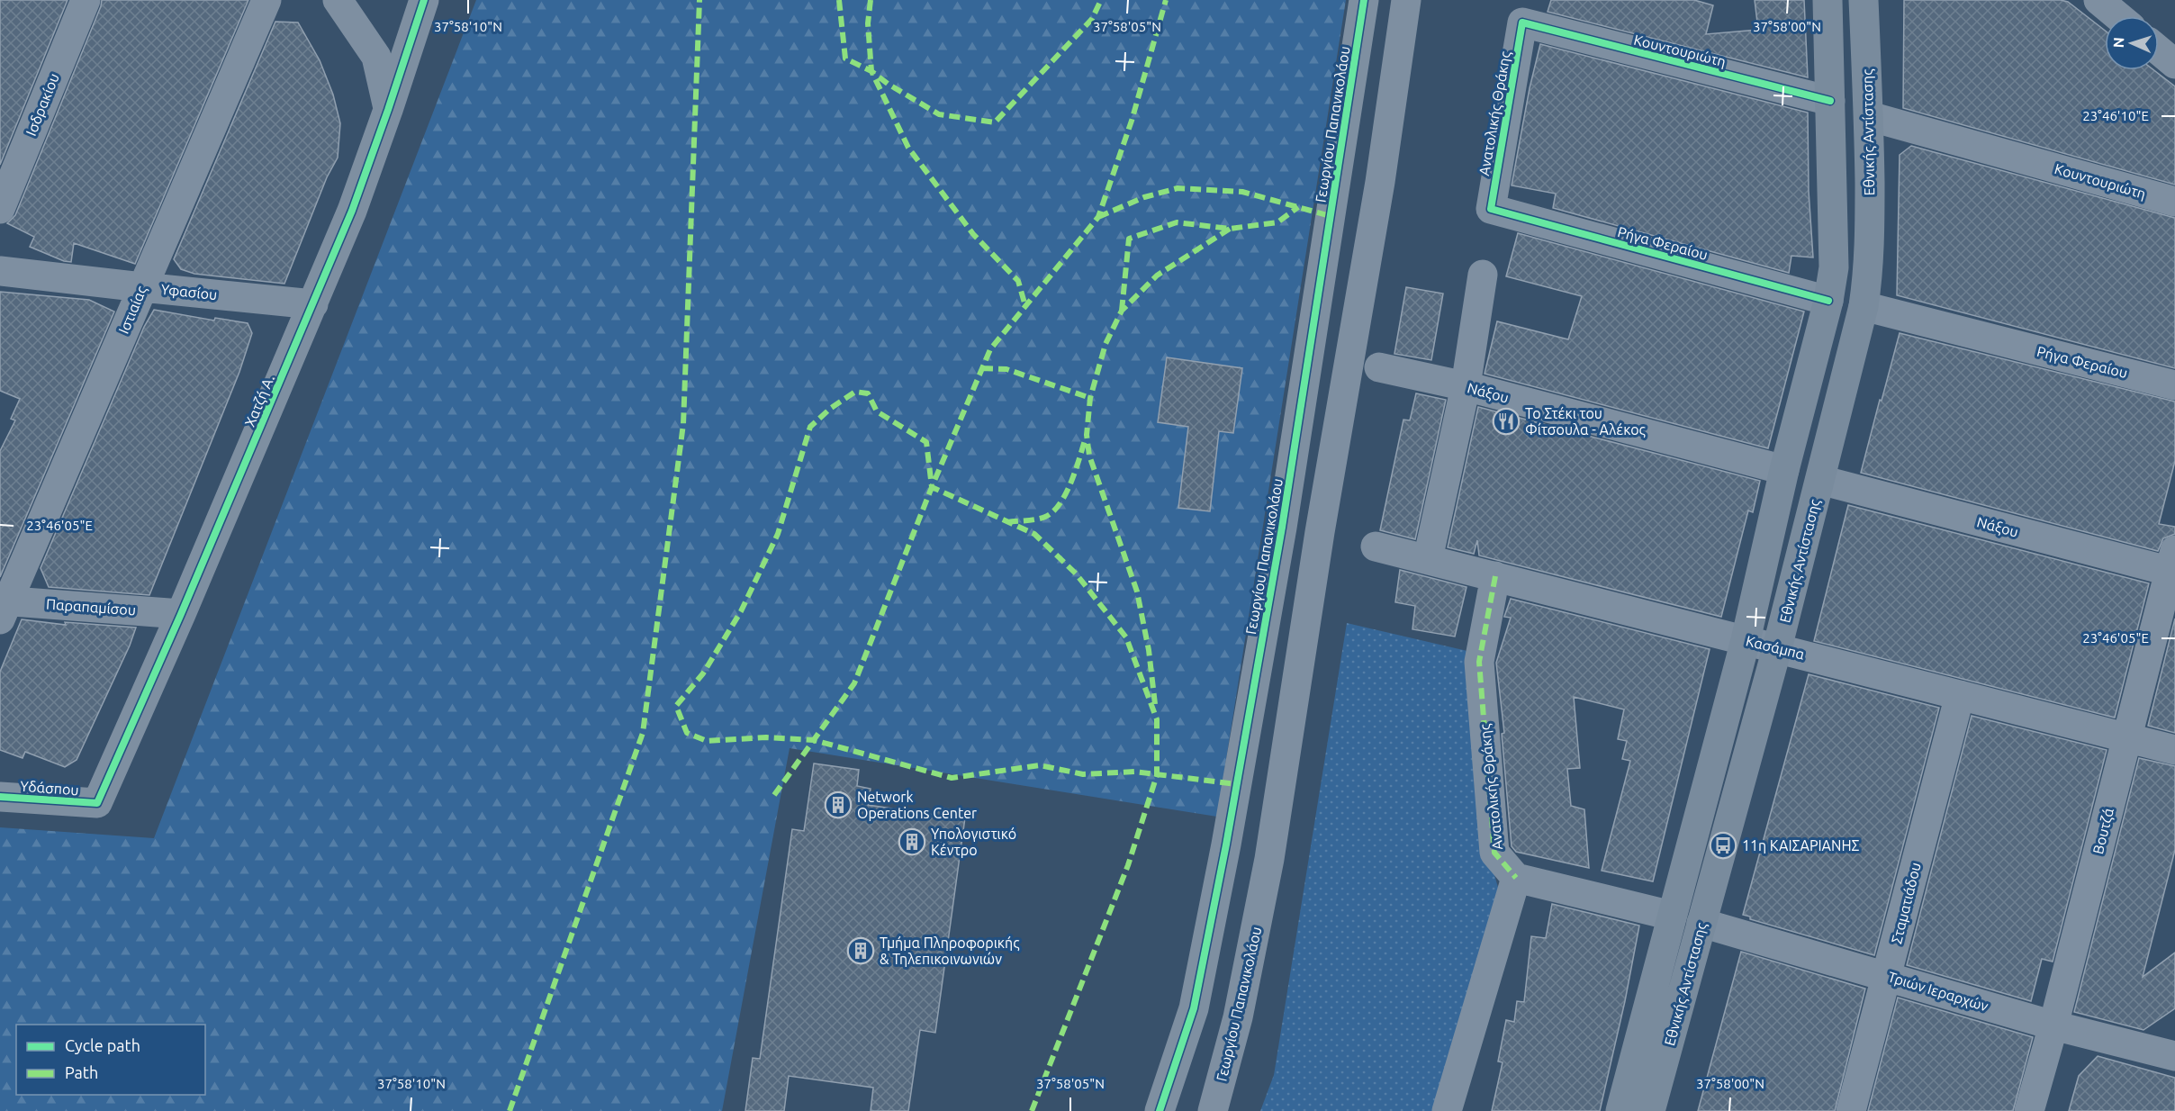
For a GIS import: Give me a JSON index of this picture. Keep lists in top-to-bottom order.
{
  "streets": {
    "main road": ["Εθνικής Αντίστασης"],
    "street": [
      "Κουντουριώτη",
      "Ισδρακίου",
      "Ανατολικής Θράκης",
      "Γεωργίου Παπανικολάου",
      "Ρήγα Φεραίου",
      "Υφασίου",
      "Ιστιαίας",
      "Νάξου",
      "Χατζή Α.",
      "Παραπαμίσου",
      "Κασάμπα",
      "Υδάσπου",
      "Βουτζά",
      "Σταματιάδου",
      "Τριών Ιεραρχών"
    ]
  },
  "crossings": [
    ["Κουντουριώτη", "Ανατολικής Θράκης"],
    ["Κουντουριώτη", "Εθνικής Αντίστασης"],
    ["Ανατολικής Θράκης", "Ρήγα Φεραίου"],
    ["Ανατολικής Θράκης", "Κασάμπα"],
    ["Εθνικής Αντίστασης", "Ρήγα Φεραίου"],
    ["Εθνικής Αντίστασης", "Νάξου"],
    ["Εθνικής Αντίστασης", "Κασάμπα"],
    ["Εθνικής Αντίστασης", "Τριών Ιεραρχών"],
    ["Υφασίου", "Ιστιαίας"],
    ["Υφασίου", "Χατζή Α."],
    ["Ιστιαίας", "Παραπαμίσου"],
    ["Νάξου", "Βουτζά"],
    ["Χατζή Α.", "Παραπαμίσου"],
    ["Χατζή Α.", "Υδάσπου"],
    ["Κασάμπα", "Βουτζά"],
    ["Κασάμπα", "Σταματιάδου"],
    ["Βουτζά", "Τριών Ιεραρχών"],
    ["Σταματιάδου", "Τριών Ιεραρχών"]
  ],
  "places": {
    "restaurant": ["Το Στέκι του Φίτσουλα - Αλέκος"],
    "building": ["Network Operations Center", "Υπολογιστικό Κέντρο", "Τμήμα Πληροφορικής & Τηλεπικοινωνιών"],
    "bus stop": ["11η ΚΑΙΣΑΡΙΑΝΗΣ"]
  },
  "legend": ["Cycle path", "Path"],
  "north": "left",
  "coordinates": [
    "37°58'10\"N",
    "37°58'05\"N",
    "37°58'00\"N",
    "23°46'10\"E",
    "23°46'05\"E"
  ]
}
